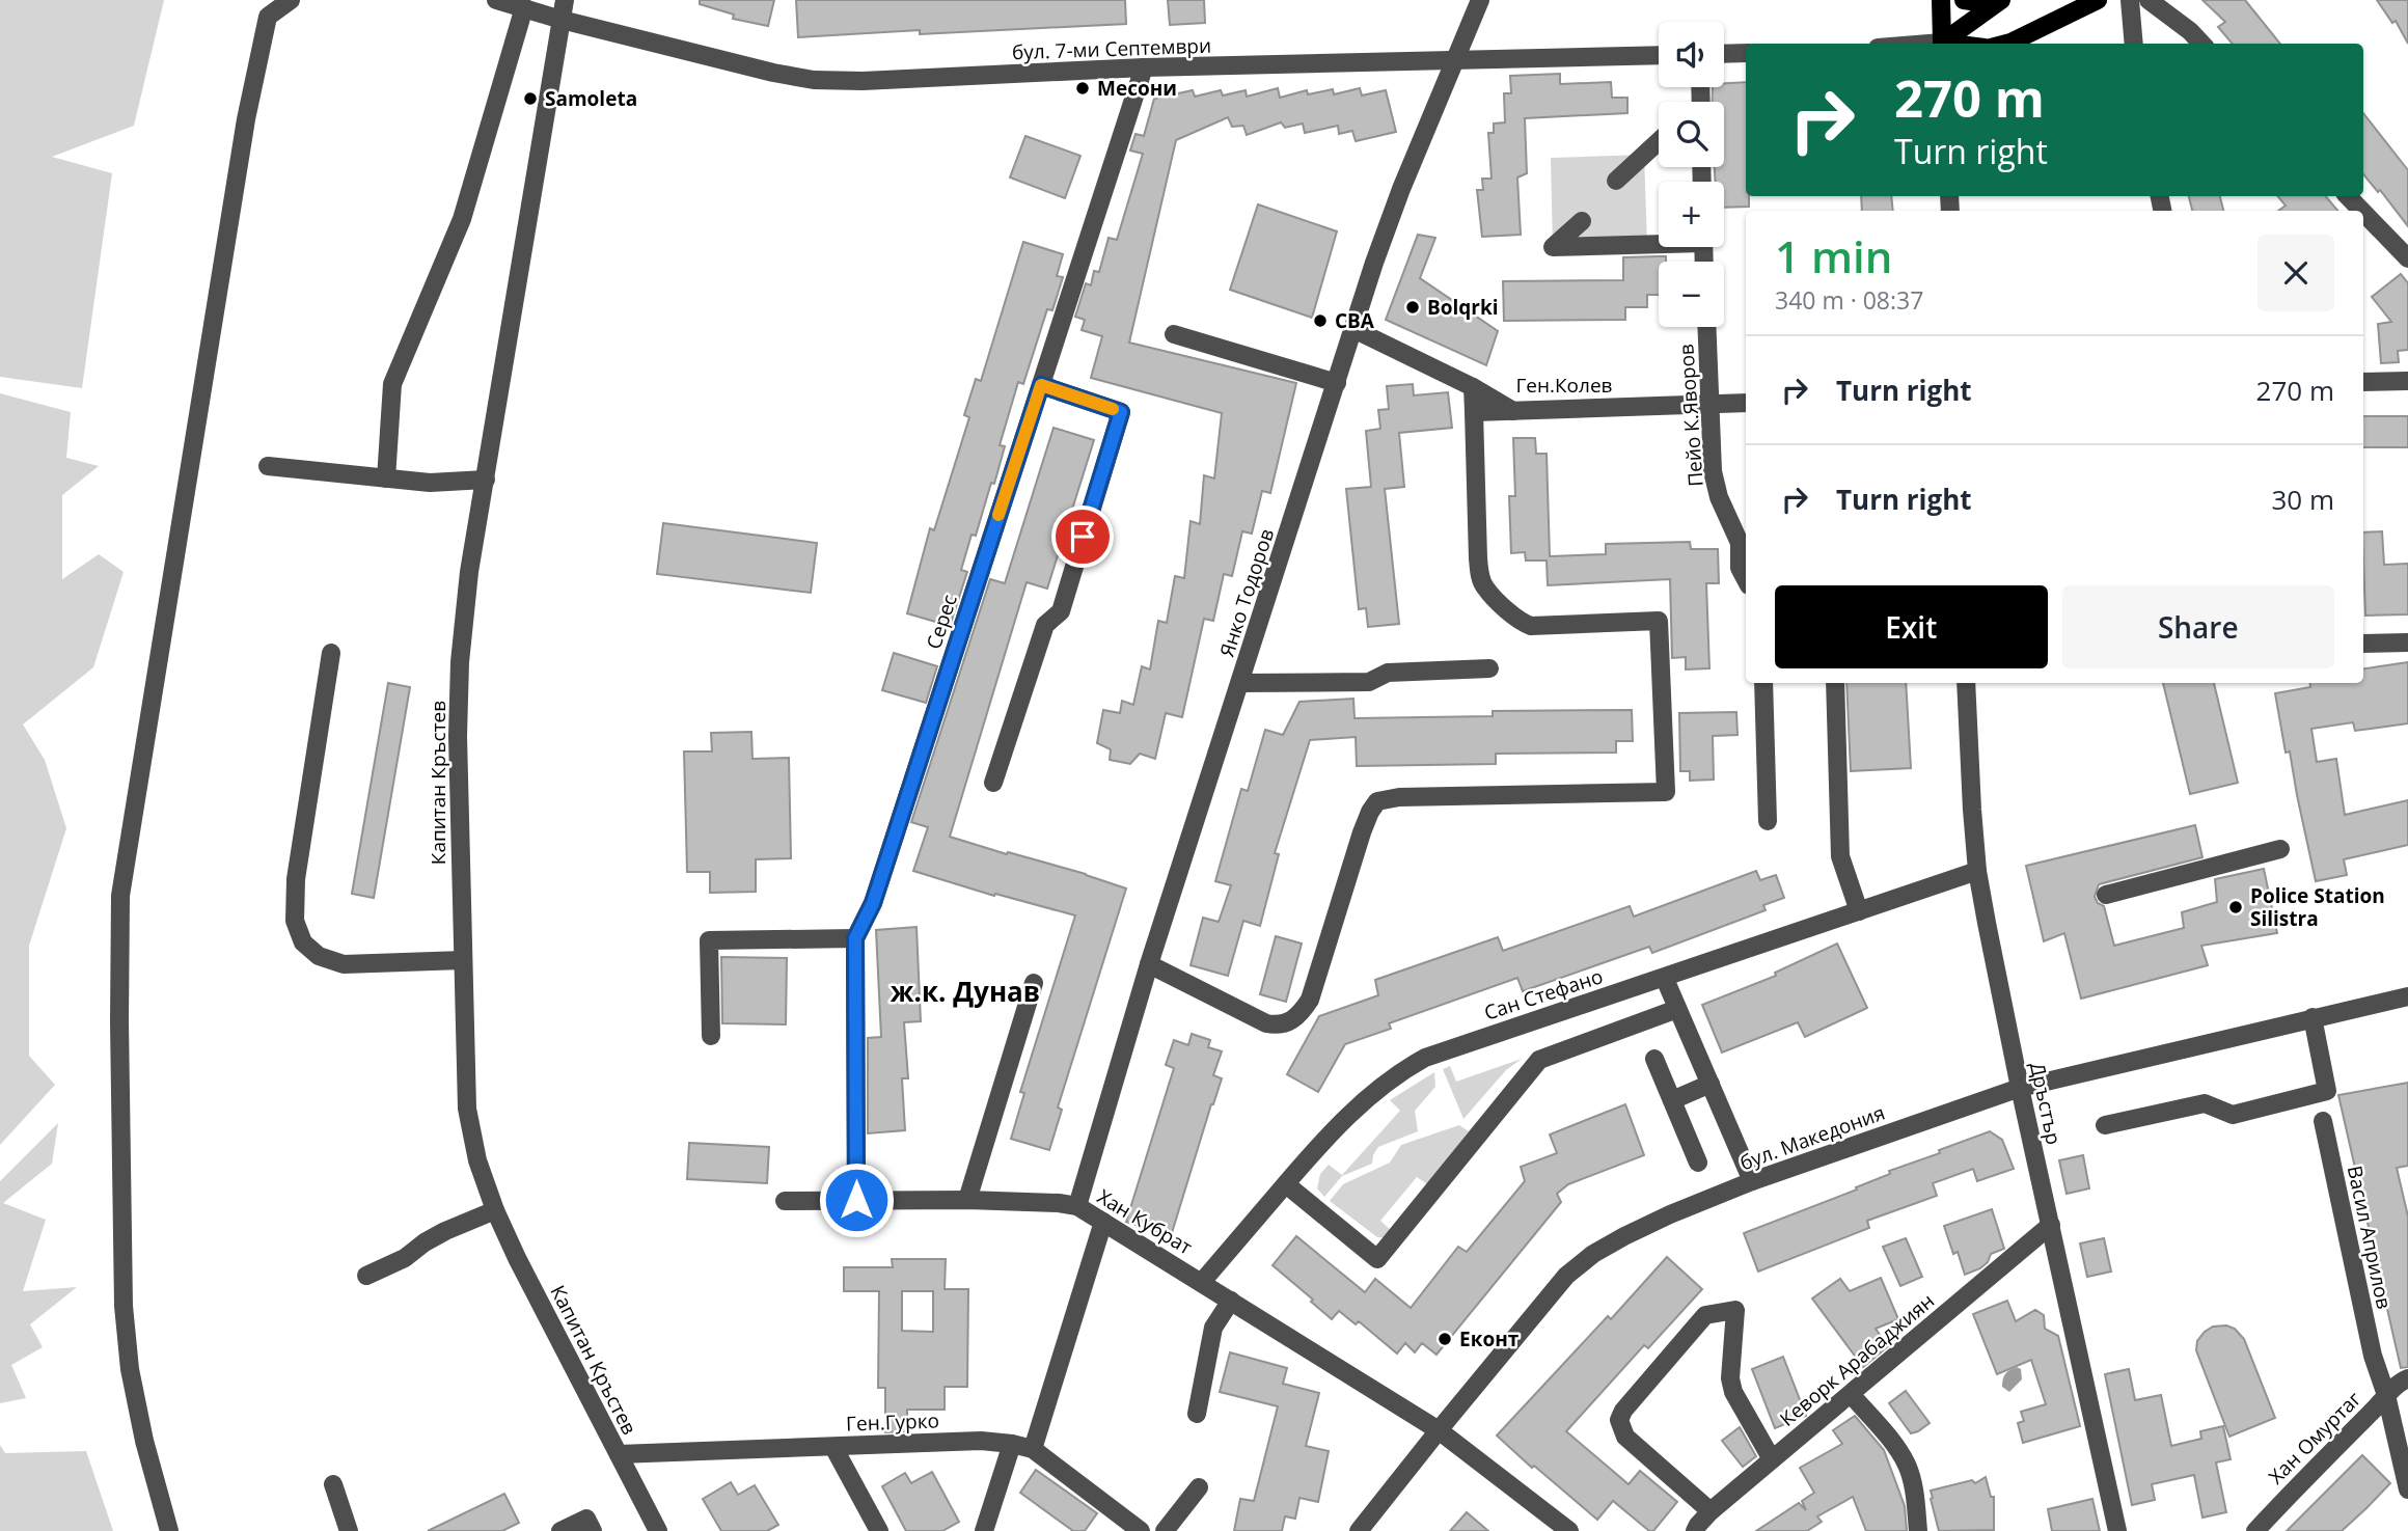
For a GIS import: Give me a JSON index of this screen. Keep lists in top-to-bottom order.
{
  "streets": {
    "street": [
      "бул. 7-ми Септември",
      "Ген.Колев",
      "Пейо К.Яворов",
      "Янко Тодоров",
      "Серес",
      "Капитан Кръстев",
      "Сан Стефано",
      "Дръстър",
      "бул. Македония",
      "Хан Кубрат",
      "Васил Априлов",
      "Кеворк Арабаджиян",
      "Ген.Гурко",
      "Хан Омуртаг"
    ]
  },
  "crossings": [
    ["бул. 7-ми Септември", "Янко Тодоров"],
    ["бул. 7-ми Септември", "Серес"],
    ["бул. 7-ми Септември", "Капитан Кръстев"],
    ["Ген.Колев", "Пейо К.Яворов"],
    ["Ген.Колев", "Янко Тодоров"],
    ["Янко Тодоров", "Хан Кубрат"],
    ["Серес", "Хан Кубрат"],
    ["Капитан Кръстев", "Ген.Гурко"],
    ["Сан Стефано", "Дръстър"],
    ["Сан Стефано", "Хан Кубрат"],
    ["Дръстър", "бул. Македония"],
    ["Дръстър", "Кеворк Арабаджиян"],
    ["бул. Македония", "Хан Кубрат"],
    ["Васил Априлов", "Хан Омуртаг"]
  ],
  "districts": ["ж.к. Дунав"],
  "places": [
    "Месони",
    "Samoleta",
    "Bolqrki",
    "CBA",
    "Police Station Silistra",
    "Еконт"
  ],
  "page": {
    "map_buttons": ["+", "−"],
    "turn": ["270 m", "Turn right"],
    "heading": ["1 min", "340 m · 08:37"],
    "list": [
      {
        "name": "Turn right",
        "value": "270 m"
      },
      {
        "name": "Turn right",
        "value": "30 m"
      }
    ],
    "buttons": ["Exit", "Share"]
  }
}
